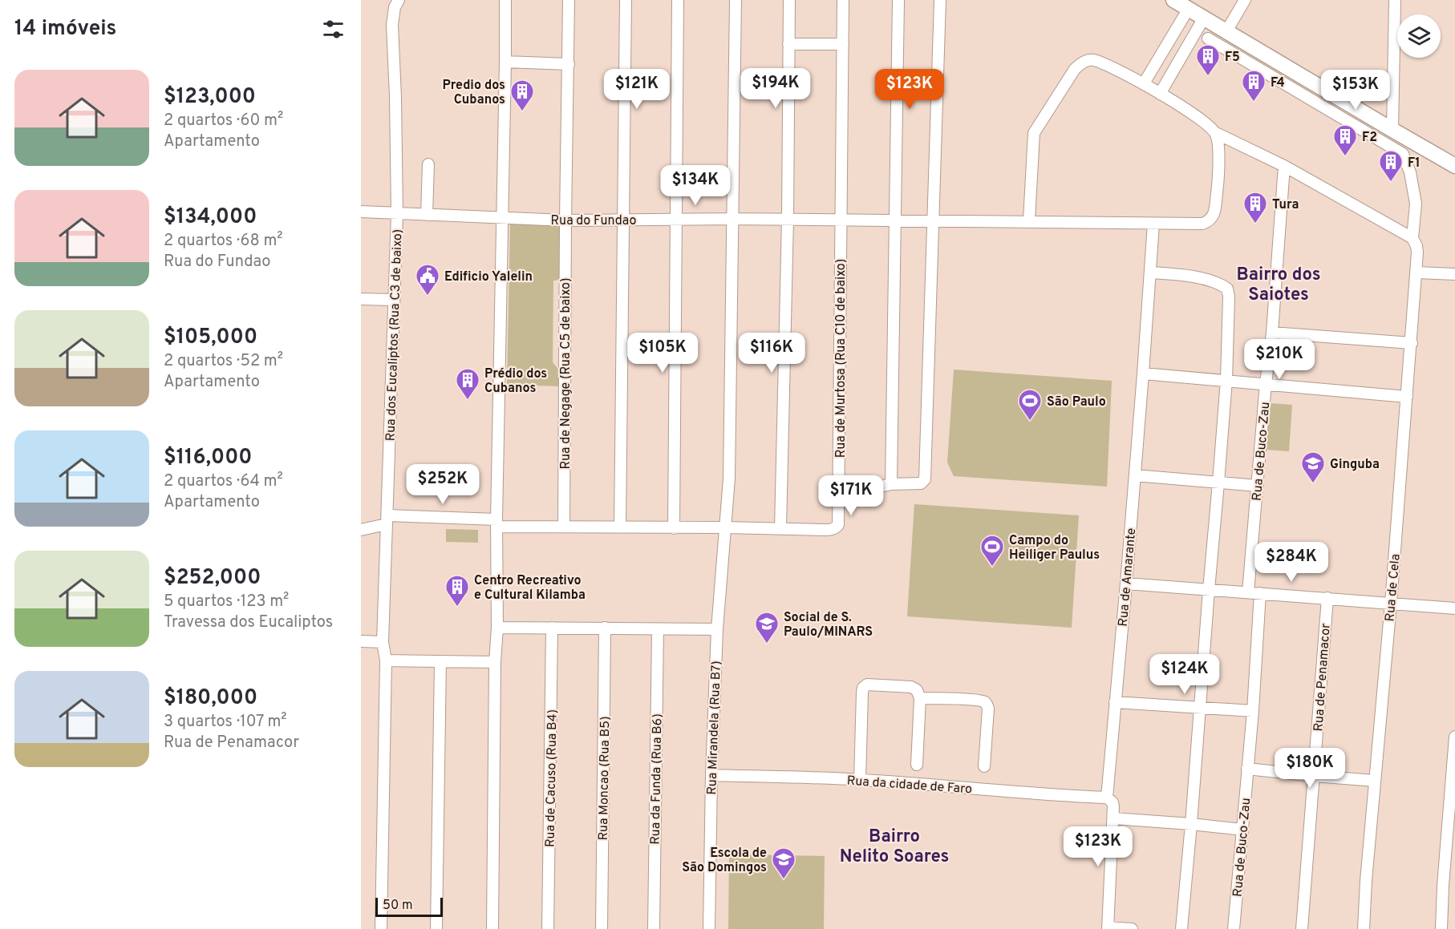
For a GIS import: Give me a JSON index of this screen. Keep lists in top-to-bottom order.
{
  "streets": {
    "street": [
      "Rua do Fundao",
      "Rua dos Eucaliptos (Rua C3 de baixo)",
      "Rua de Murtosa (Rua C10 de baixo)",
      "Rua de Negage (Rua C5 de baixo)",
      "Rua de Buco-Zau",
      "Rua de Amarante",
      "Rua de Cela",
      "Rua de Penamacor",
      "Rua Mirandela (Rua B7)",
      "Rua de Cacuso (Rua B4)",
      "Rua Moncao (Rua B5)",
      "Rua da Funda (Rua B6)",
      "Rua da cidade de Faro"
    ]
  },
  "crossings": [
    ["Rua do Fundao", "Rua dos Eucaliptos (Rua C3 de baixo)"],
    ["Rua do Fundao", "Rua de Murtosa (Rua C10 de baixo)"],
    ["Rua do Fundao", "Rua de Negage (Rua C5 de baixo)"],
    ["Rua do Fundao", "Rua de Amarante"],
    ["Rua do Fundao", "Rua Mirandela (Rua B7)"],
    ["Rua de Amarante", "Rua da cidade de Faro"],
    ["Rua Mirandela (Rua B7)", "Rua da cidade de Faro"]
  ],
  "districts": ["Bairro dos Saiotes", "Bairro Nelito Soares"],
  "places": {
    "building": [
      "F5",
      "F4",
      "Predio dos Cubanos",
      "F2",
      "F1",
      "Tura",
      "Prédio dos Cubanos",
      "Centro Recreativo e Cultural Kilamba"
    ],
    "public building": ["Edificio Yalelin"],
    "sports": ["São Paulo", "Campo do Heiliger Paulus"],
    "school or university": ["Ginguba", "Social de S. Paulo/MINARS", "Escola de São Domingos"]
  },
  "scale_bar": "50 m",
  "page": {
    "heading": "14 imóveis",
    "list": [
      {
        "name": "$123,000",
        "note": "2 quartos · 60 m² · Apartamento"
      },
      {
        "name": "$134,000",
        "note": "2 quartos · 68 m² · Rua do Fundao"
      },
      {
        "name": "$105,000",
        "note": "2 quartos · 52 m² · Apartamento"
      },
      {
        "name": "$116,000",
        "note": "2 quartos · 64 m² · Apartamento"
      },
      {
        "name": "$252,000",
        "note": "5 quartos · 123 m² · Travessa dos Eucaliptos"
      },
      {
        "name": "$180,000",
        "note": "3 quartos · 107 m² · Rua de Penamacor"
      }
    ],
    "price": [
      "$194K",
      "$121K",
      "$123K",
      "$153K",
      "$134K",
      "$105K",
      "$116K",
      "$210K",
      "$252K",
      "$171K",
      "$284K",
      "$124K",
      "$180K",
      "$123K"
    ],
    "scale": "50 m"
  }
}
